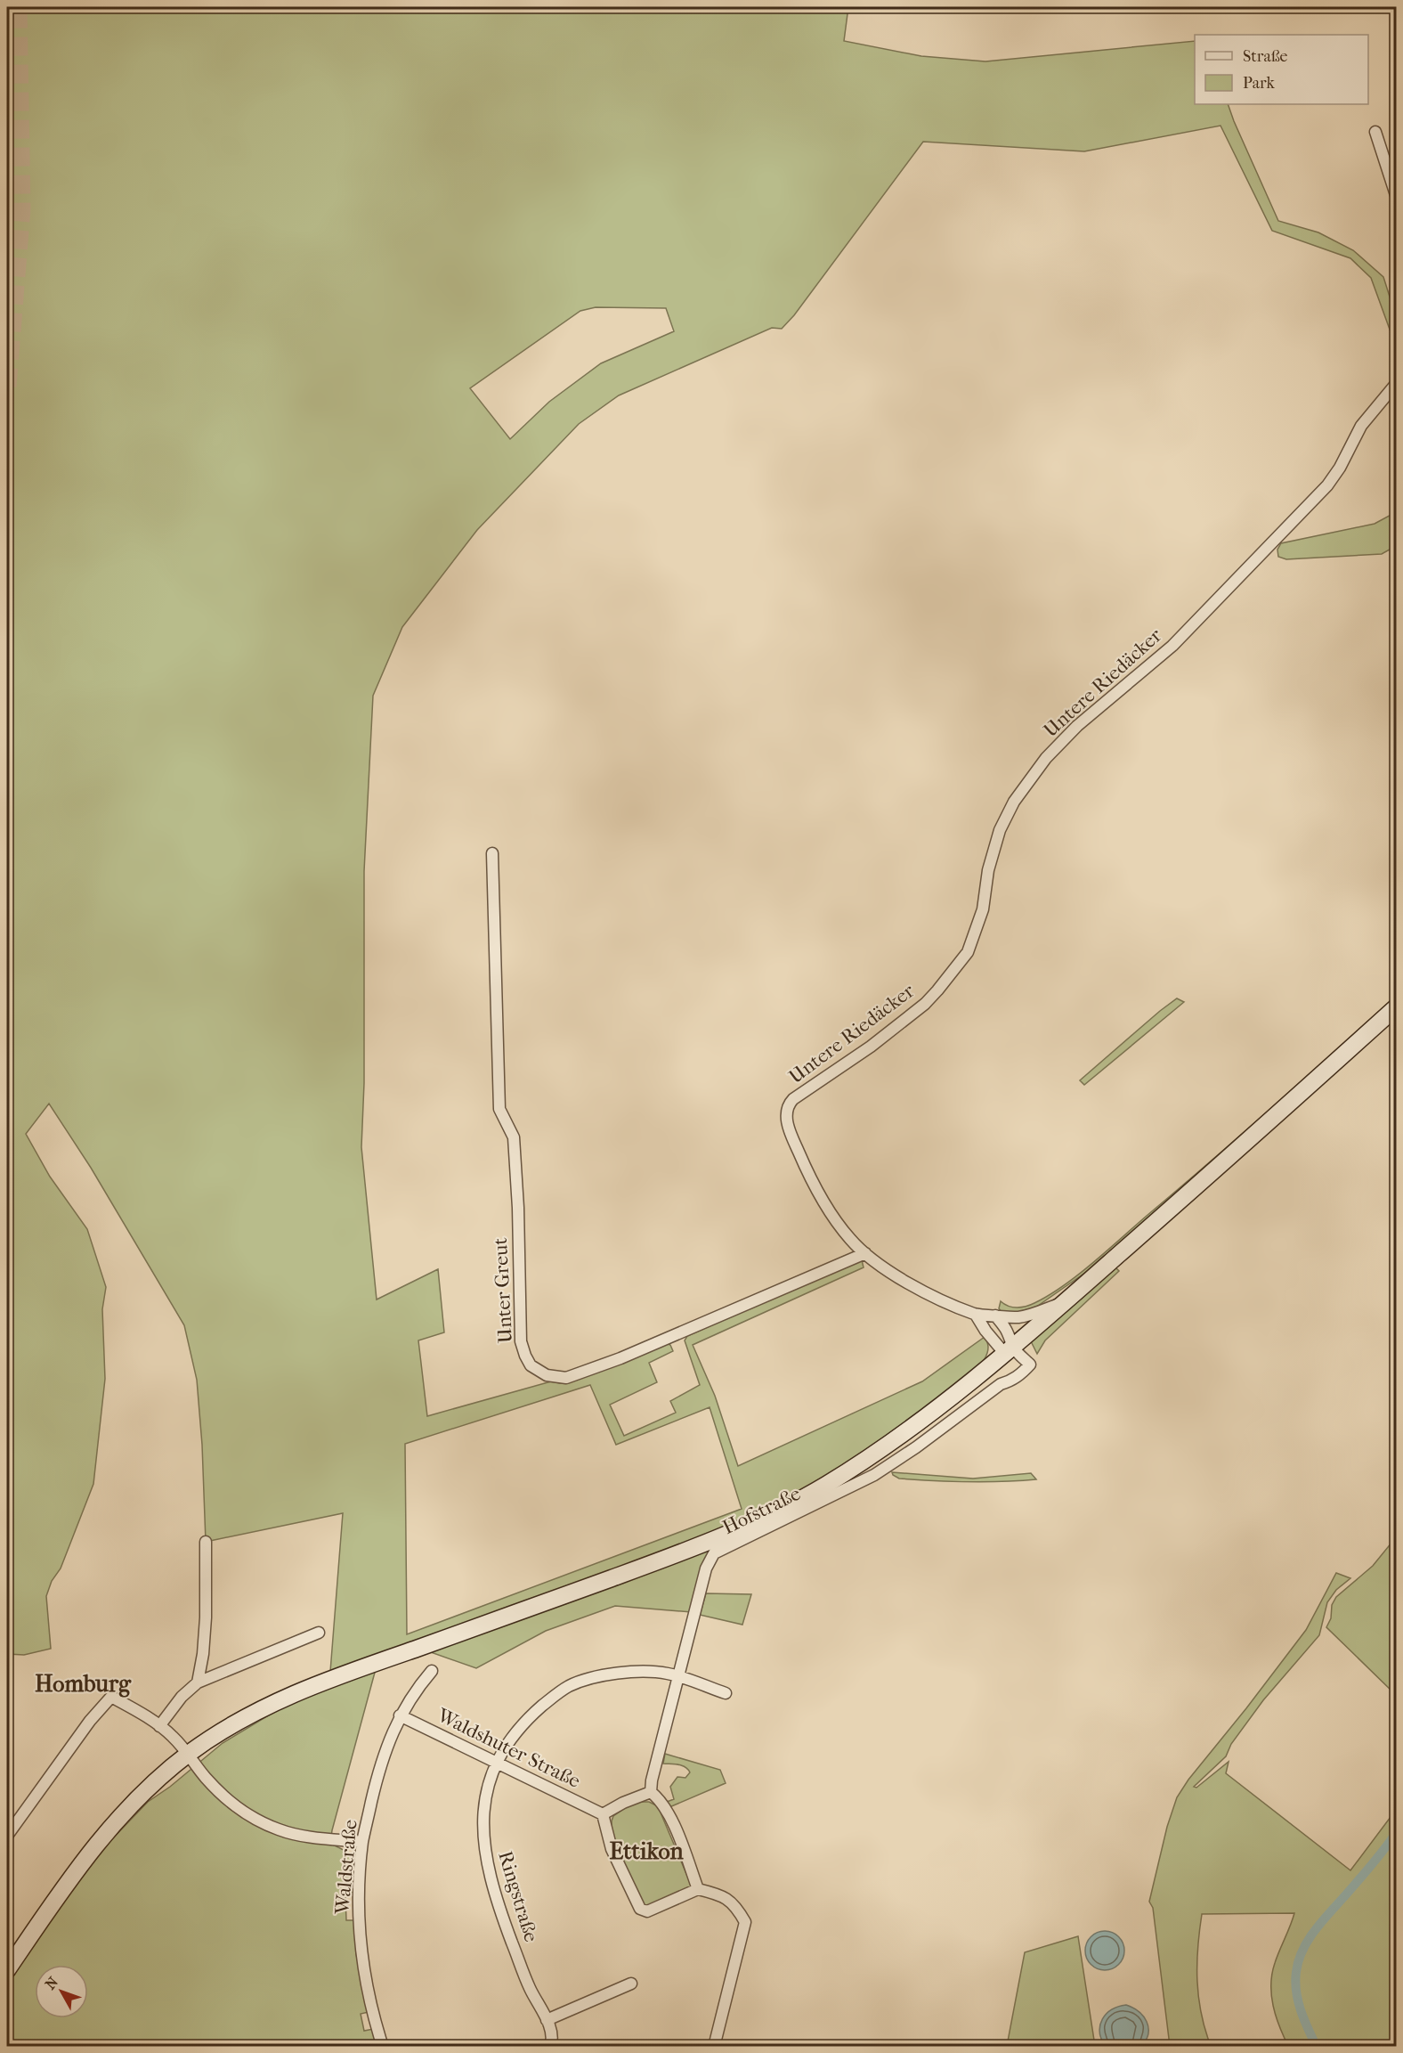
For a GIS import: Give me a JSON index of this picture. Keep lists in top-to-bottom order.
{
  "streets": {
    "street": [
      "Untere Riedäcker",
      "Unter Greut",
      "Hofstraße",
      "Waldshuter Straße",
      "Waldstraße",
      "Ringstraße"
    ]
  },
  "crossings": [
    ["Untere Riedäcker", "Unter Greut"],
    ["Hofstraße", "Ringstraße"],
    ["Waldshuter Straße", "Waldstraße"],
    ["Waldshuter Straße", "Ringstraße"]
  ],
  "districts": ["Homburg", "Ettikon"],
  "legend": ["Straße", "Park"],
  "north": "top left"
}
